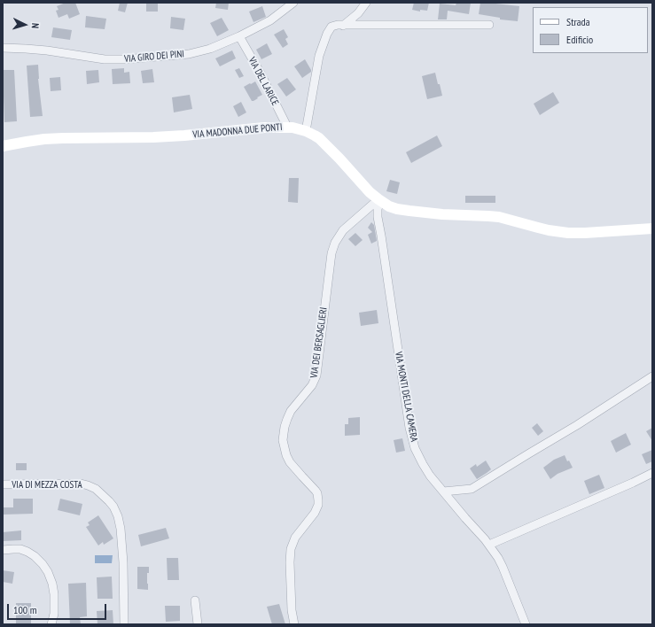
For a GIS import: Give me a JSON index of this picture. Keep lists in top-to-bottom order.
{
  "streets": {
    "main road": ["VIA MADONNA DUE PONTI"],
    "street": [
      "VIA GIRO DEI PINI",
      "VIA DEL LARICE",
      "VIA DEI BERSAGLIERI",
      "VIA MONTI DELLA CAMERA",
      "VIA DI MEZZA COSTA"
    ]
  },
  "crossings": [
    ["VIA GIRO DEI PINI", "VIA DEL LARICE"],
    ["VIA DEL LARICE", "VIA MADONNA DUE PONTI"],
    ["VIA MADONNA DUE PONTI", "VIA DEI BERSAGLIERI"],
    ["VIA MADONNA DUE PONTI", "VIA MONTI DELLA CAMERA"],
    ["VIA DEI BERSAGLIERI", "VIA MONTI DELLA CAMERA"]
  ],
  "legend": ["Strada", "Edificio"],
  "scale_bar": "100 m",
  "north": "right"
}
